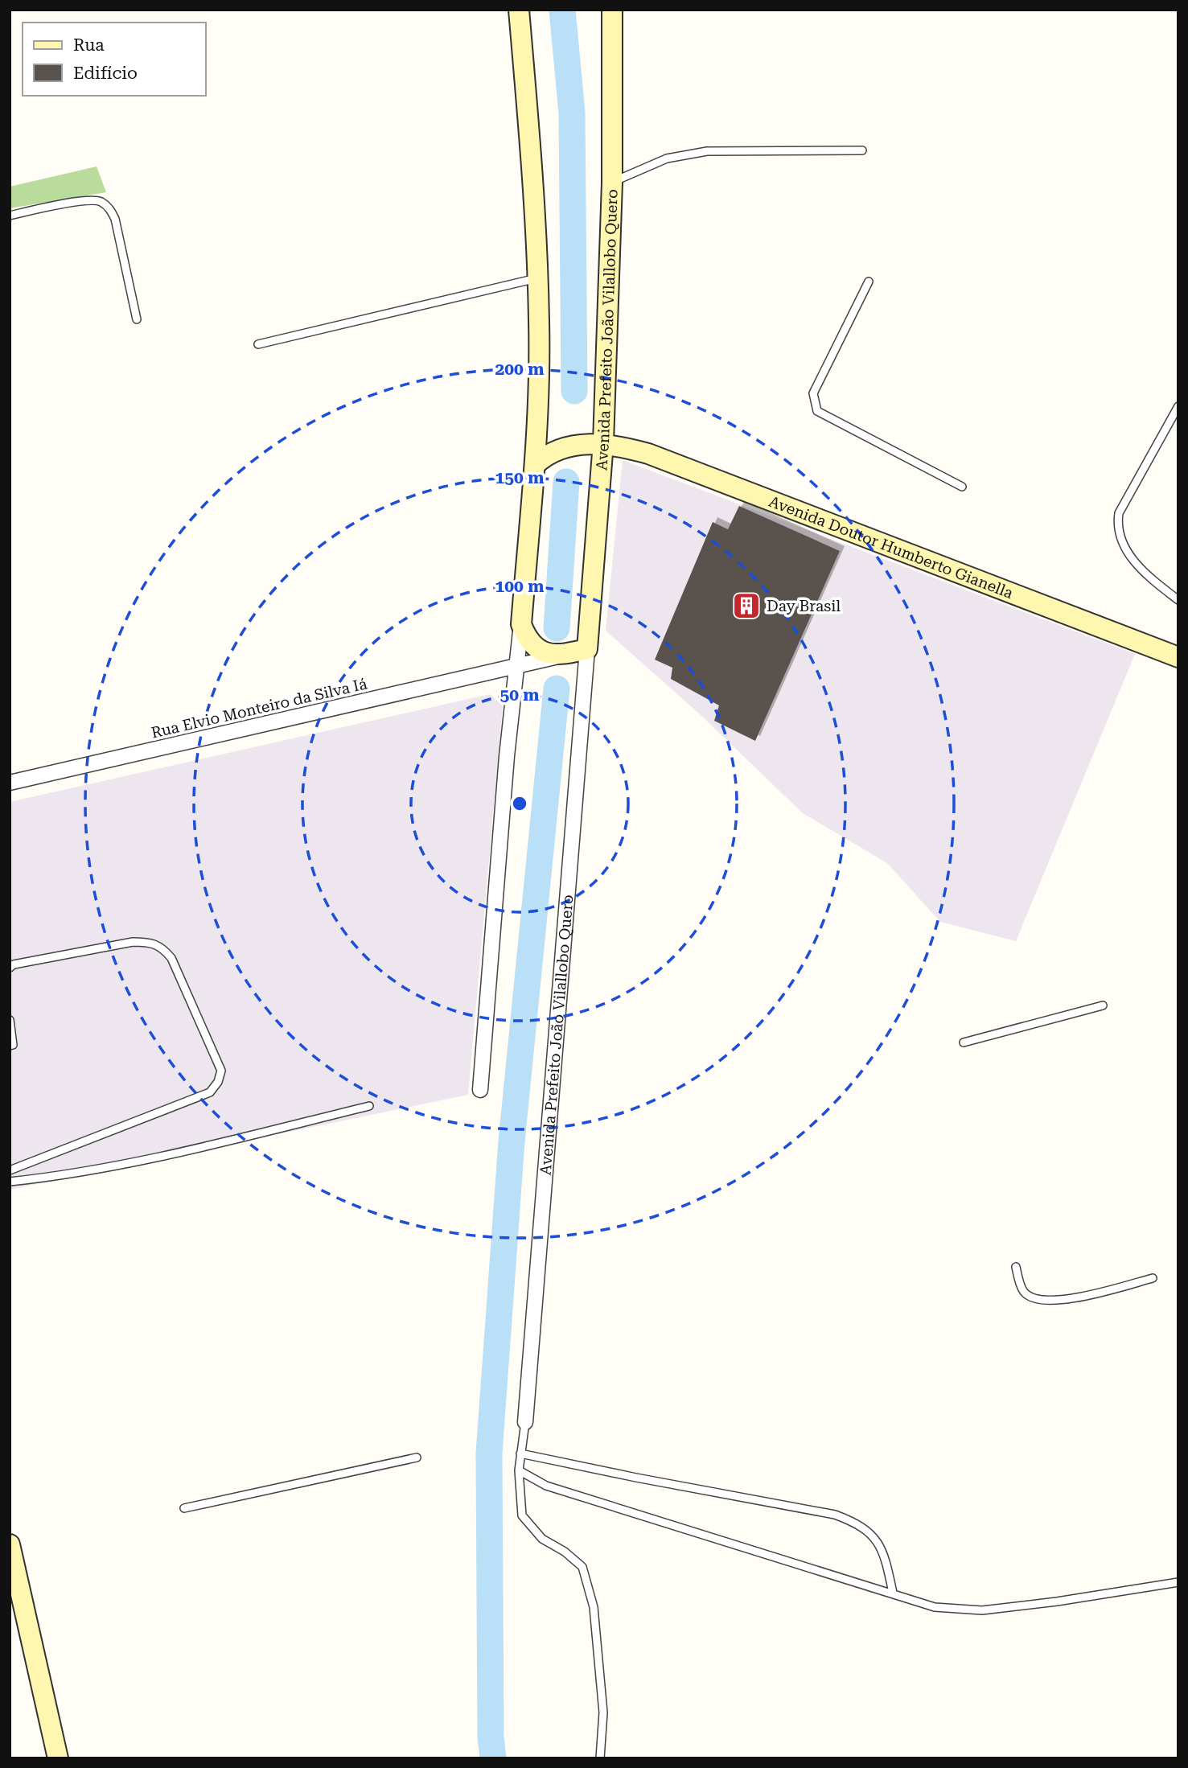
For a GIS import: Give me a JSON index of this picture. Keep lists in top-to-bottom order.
{
  "streets": {
    "main road": ["Avenida Prefeito João Vilallobo Quero", "Avenida Doutor Humberto Gianella"],
    "street": ["Rua Elvio Monteiro da Silva Iá"]
  },
  "crossings": [
    ["Avenida Prefeito João Vilallobo Quero", "Avenida Doutor Humberto Gianella"]
  ],
  "places": {
    "building": ["Day Brasil"]
  },
  "legend": ["Rua", "Edifício"],
  "rings": [
    "200 m",
    "150 m",
    "100 m",
    "50 m"
  ]
}
